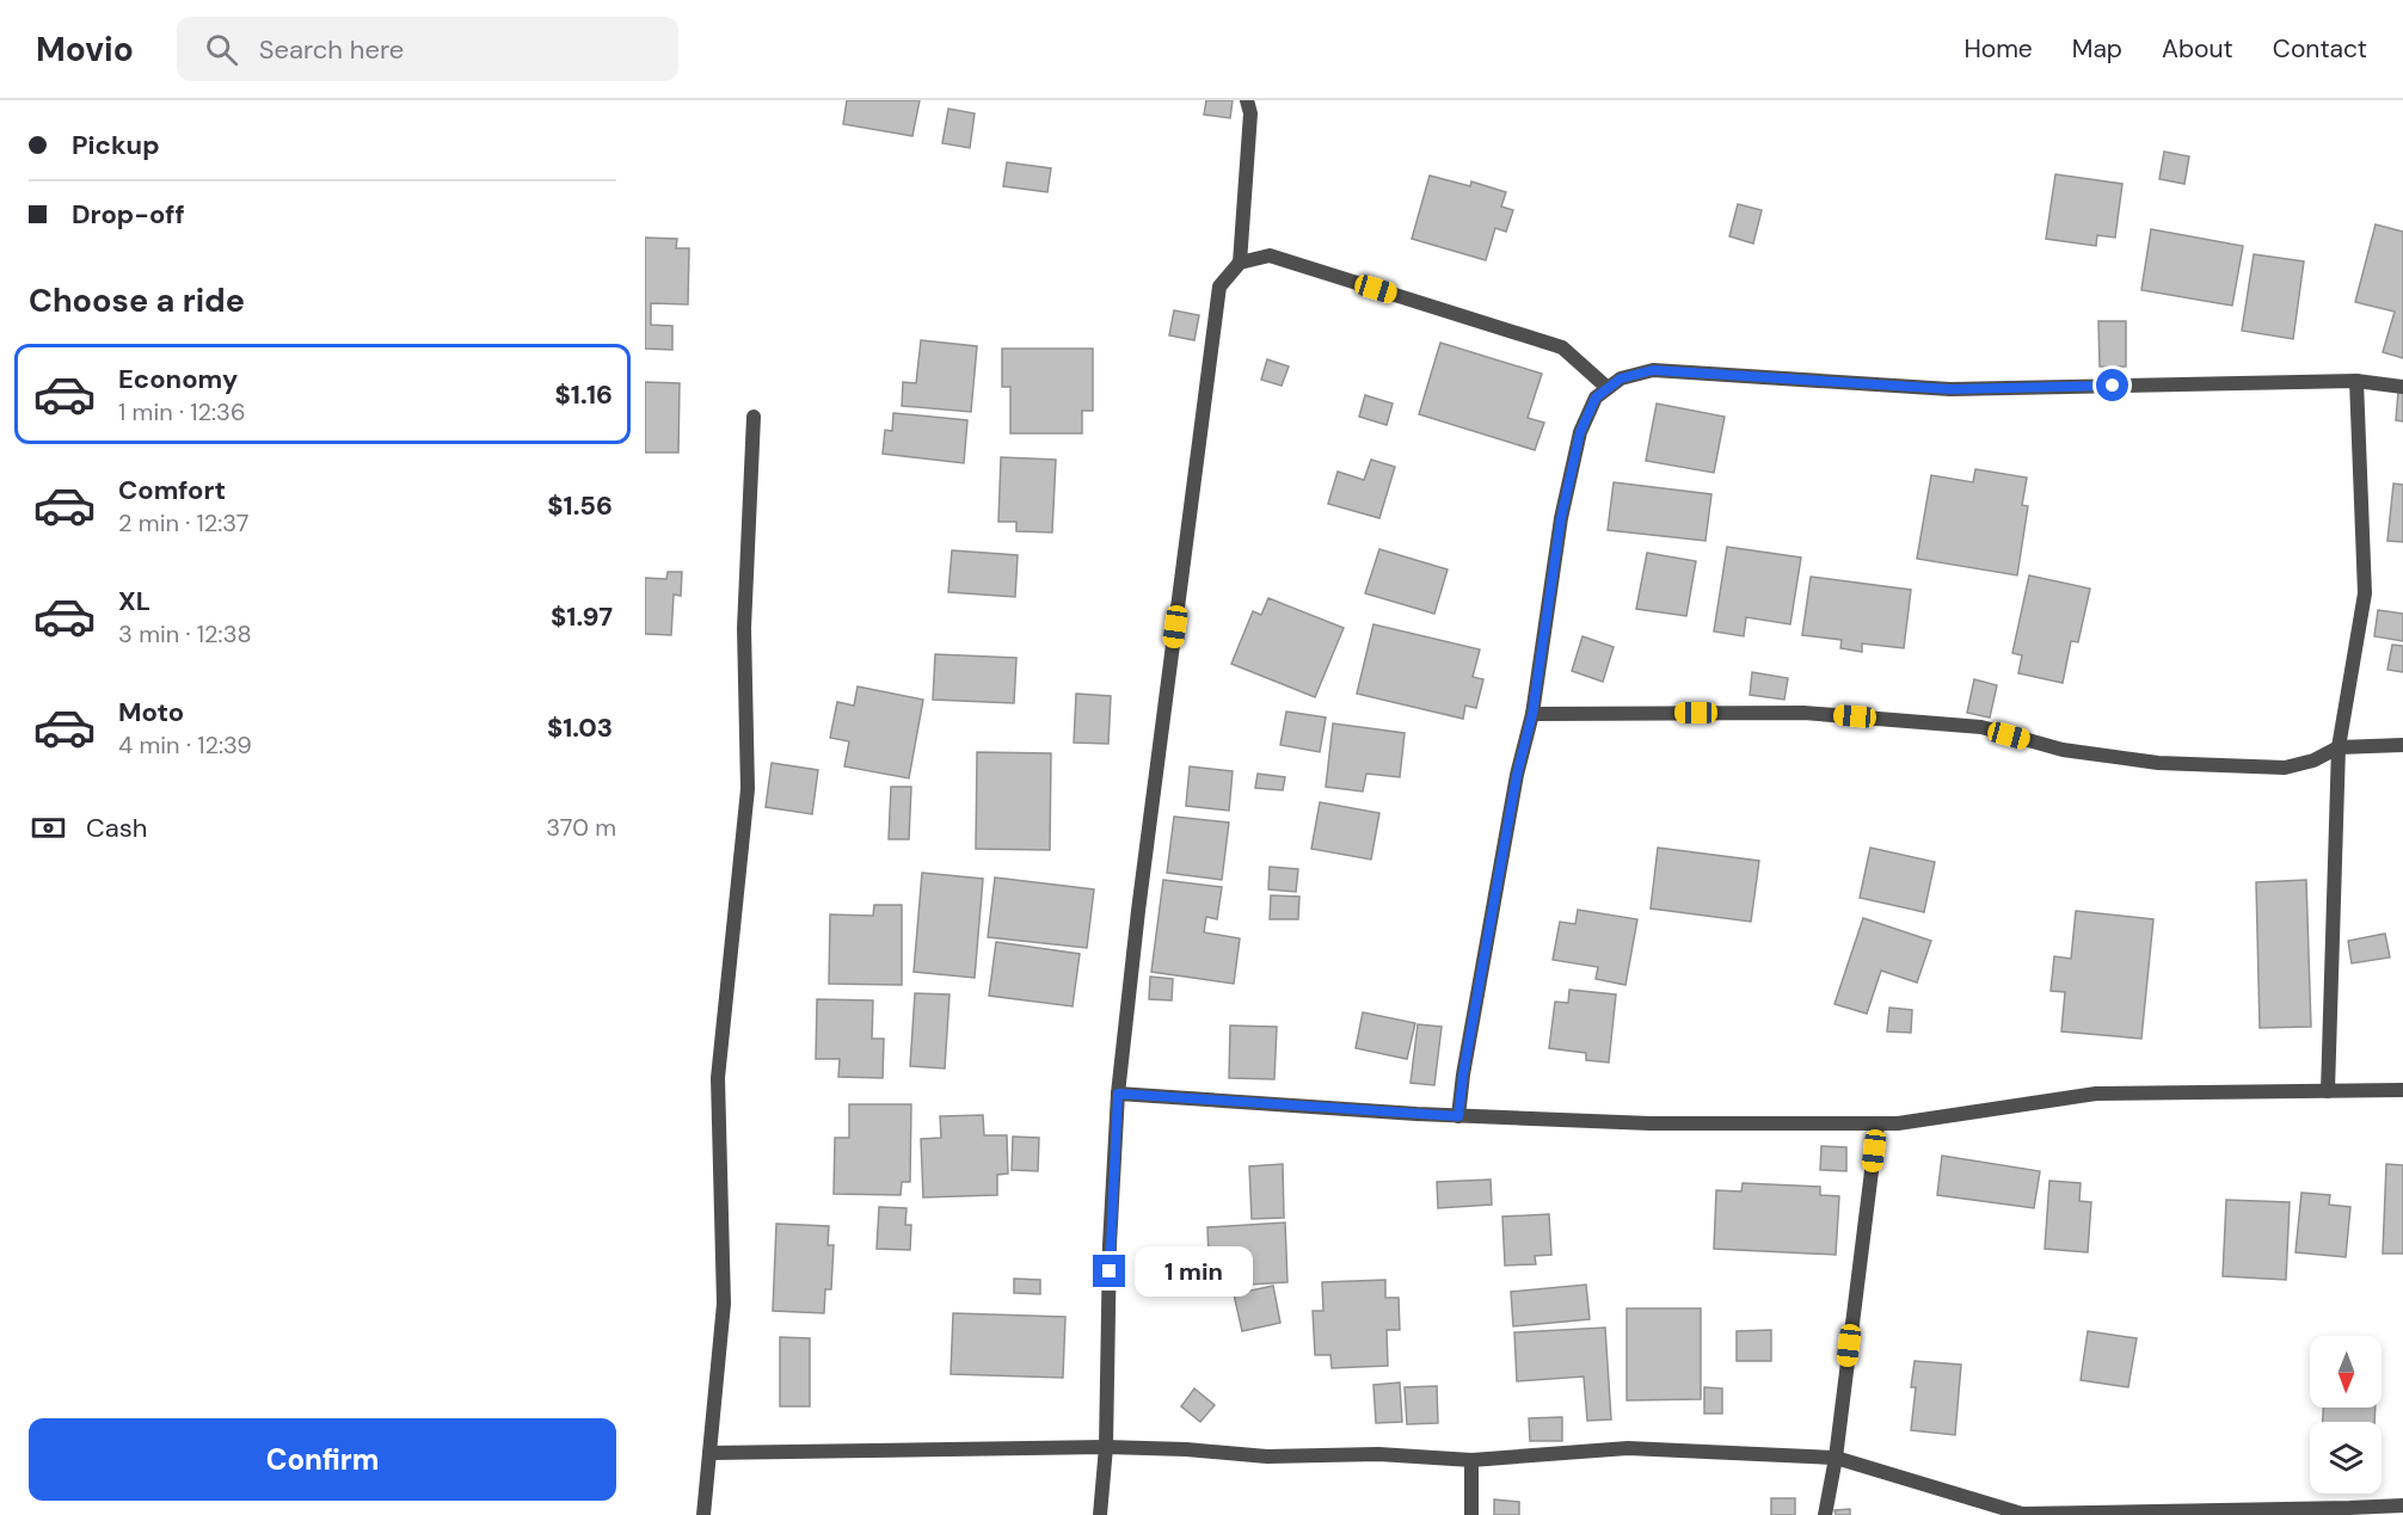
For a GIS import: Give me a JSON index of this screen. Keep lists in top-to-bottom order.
{
  "north": "bottom",
  "page": {
    "header": "Movio",
    "search": "Search here",
    "nav": [
      "Home",
      "Map",
      "About",
      "Contact"
    ],
    "banner": ["Pickup", "Drop-off"],
    "heading": "Choose a ride",
    "list": [
      {
        "name": "Economy",
        "note": "1 min · 12:36",
        "value": "$1.16"
      },
      {
        "name": "Comfort",
        "note": "2 min · 12:37",
        "value": "$1.56"
      },
      {
        "name": "XL",
        "note": "3 min · 12:38",
        "value": "$1.97"
      },
      {
        "name": "Moto",
        "note": "4 min · 12:39",
        "value": "$1.03"
      }
    ],
    "pay": ["Cash", "370 m"],
    "bubble": "1 min",
    "buttons": "Confirm"
  }
}
